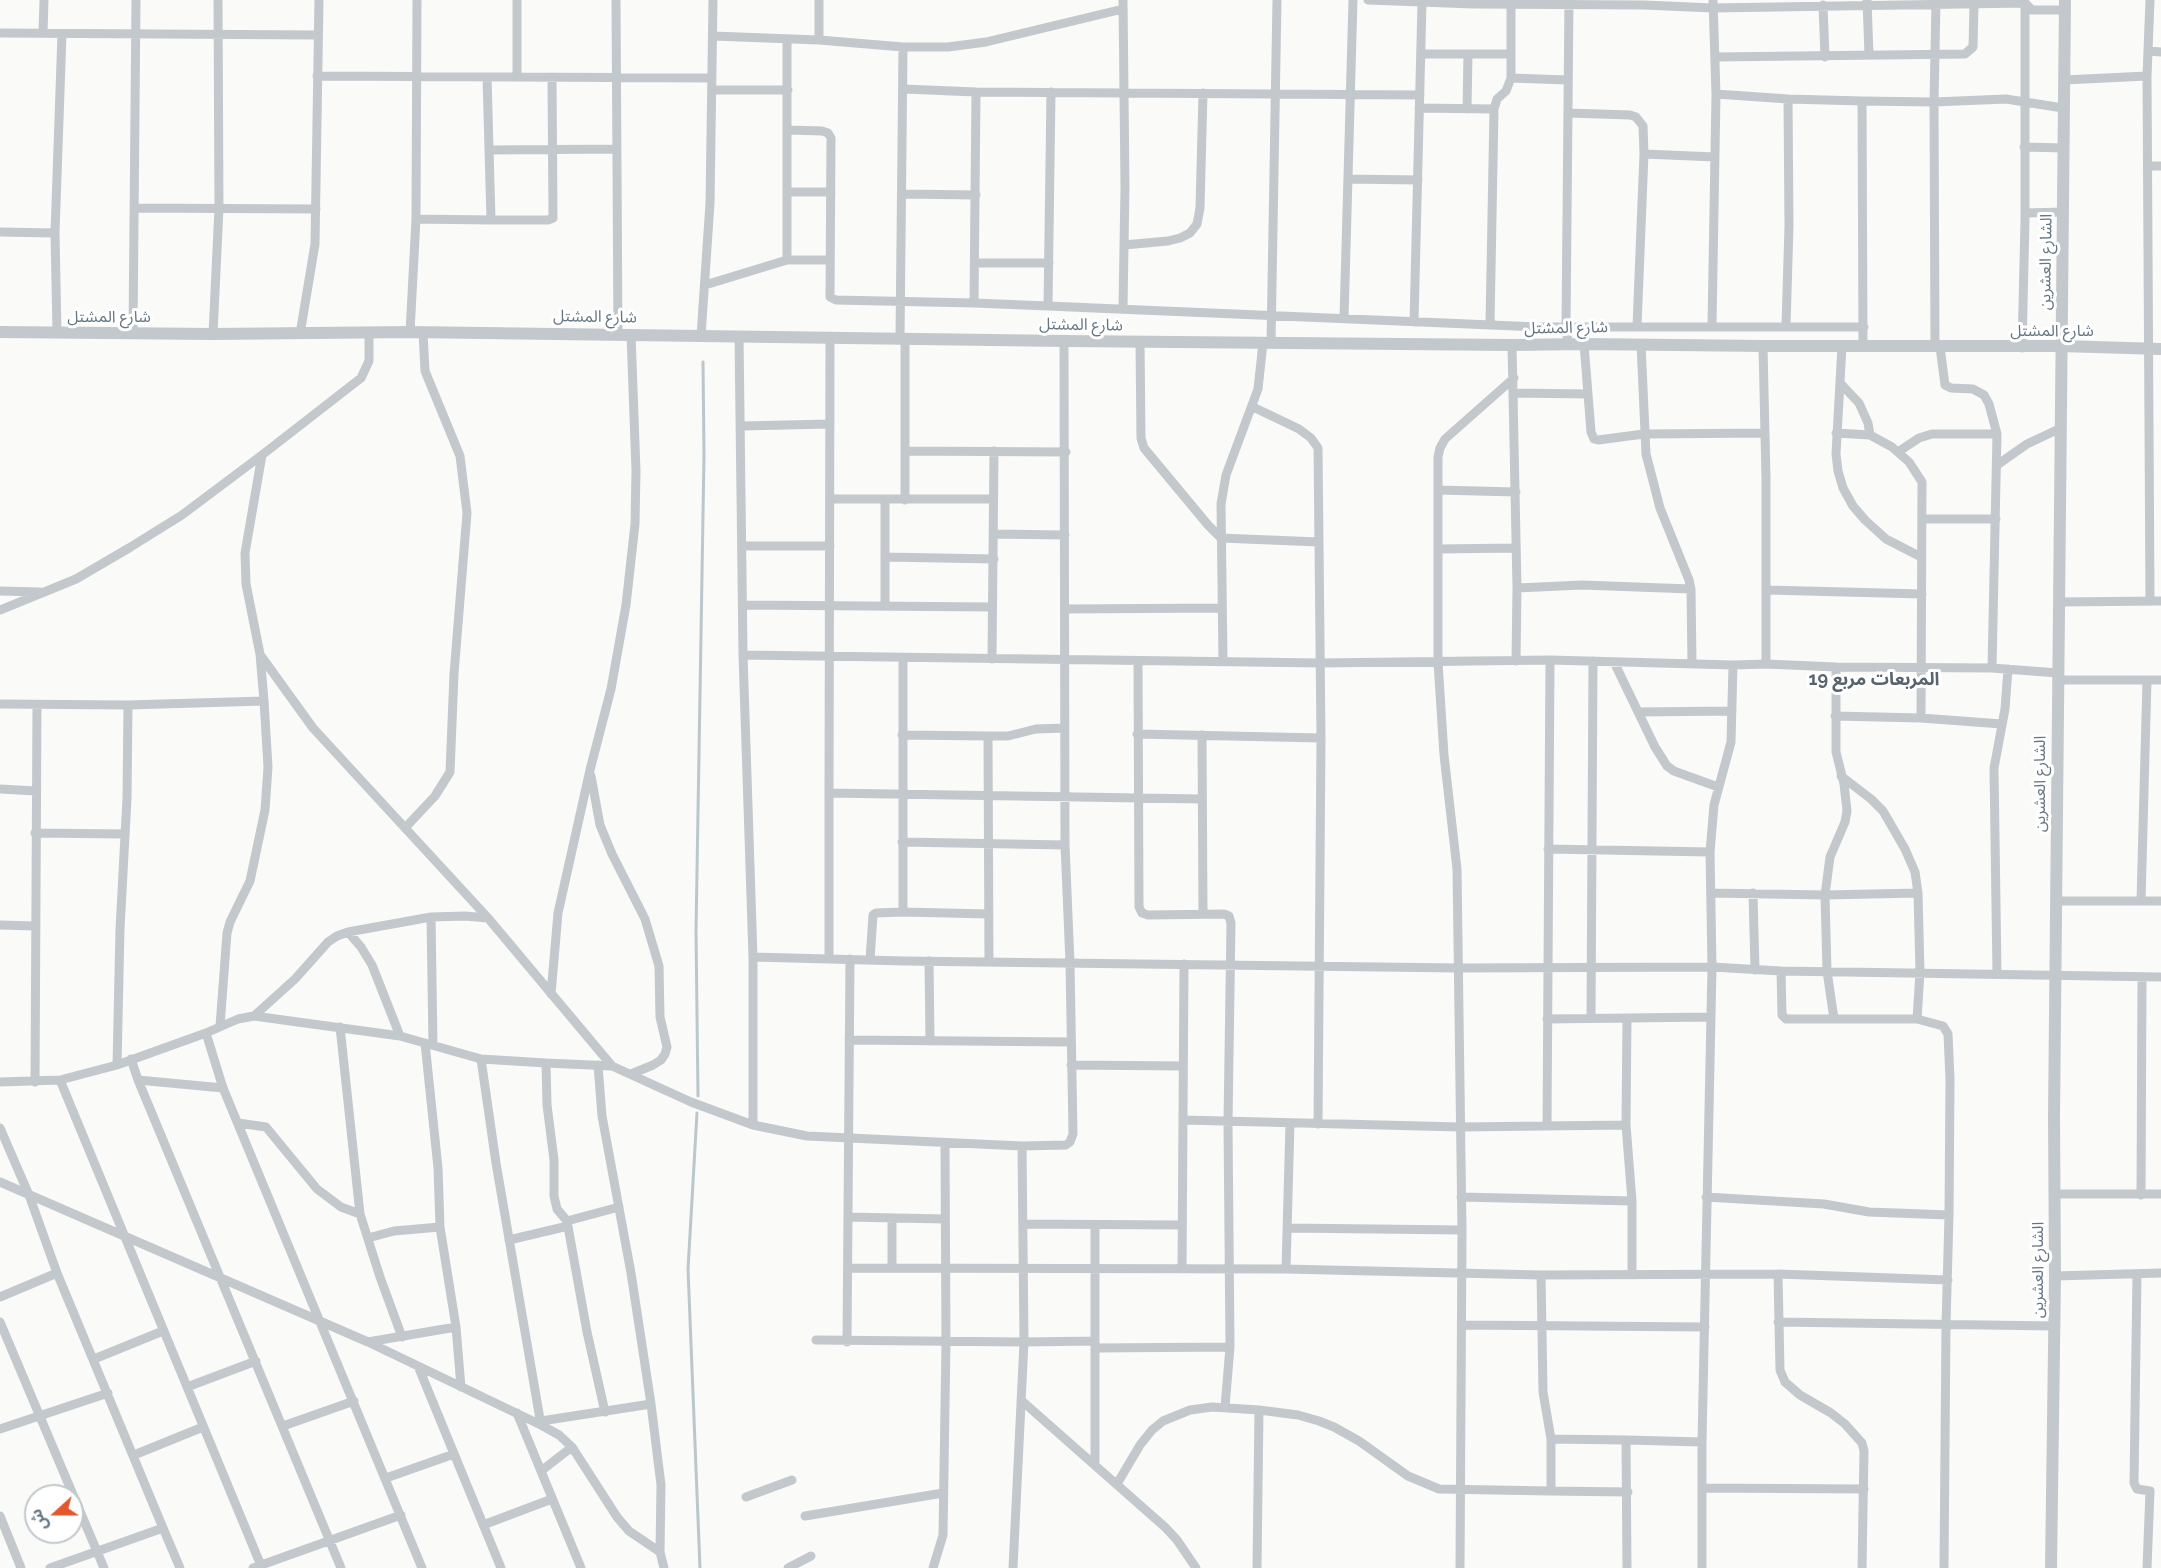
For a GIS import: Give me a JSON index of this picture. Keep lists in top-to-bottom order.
{
  "streets": {
    "street": ["الشارع العشرين", "شارع المشتل"]
  },
  "crossings": [
    ["الشارع العشرين", "شارع المشتل"]
  ],
  "districts": ["المربعات مربع 19"],
  "north": "left"
}
